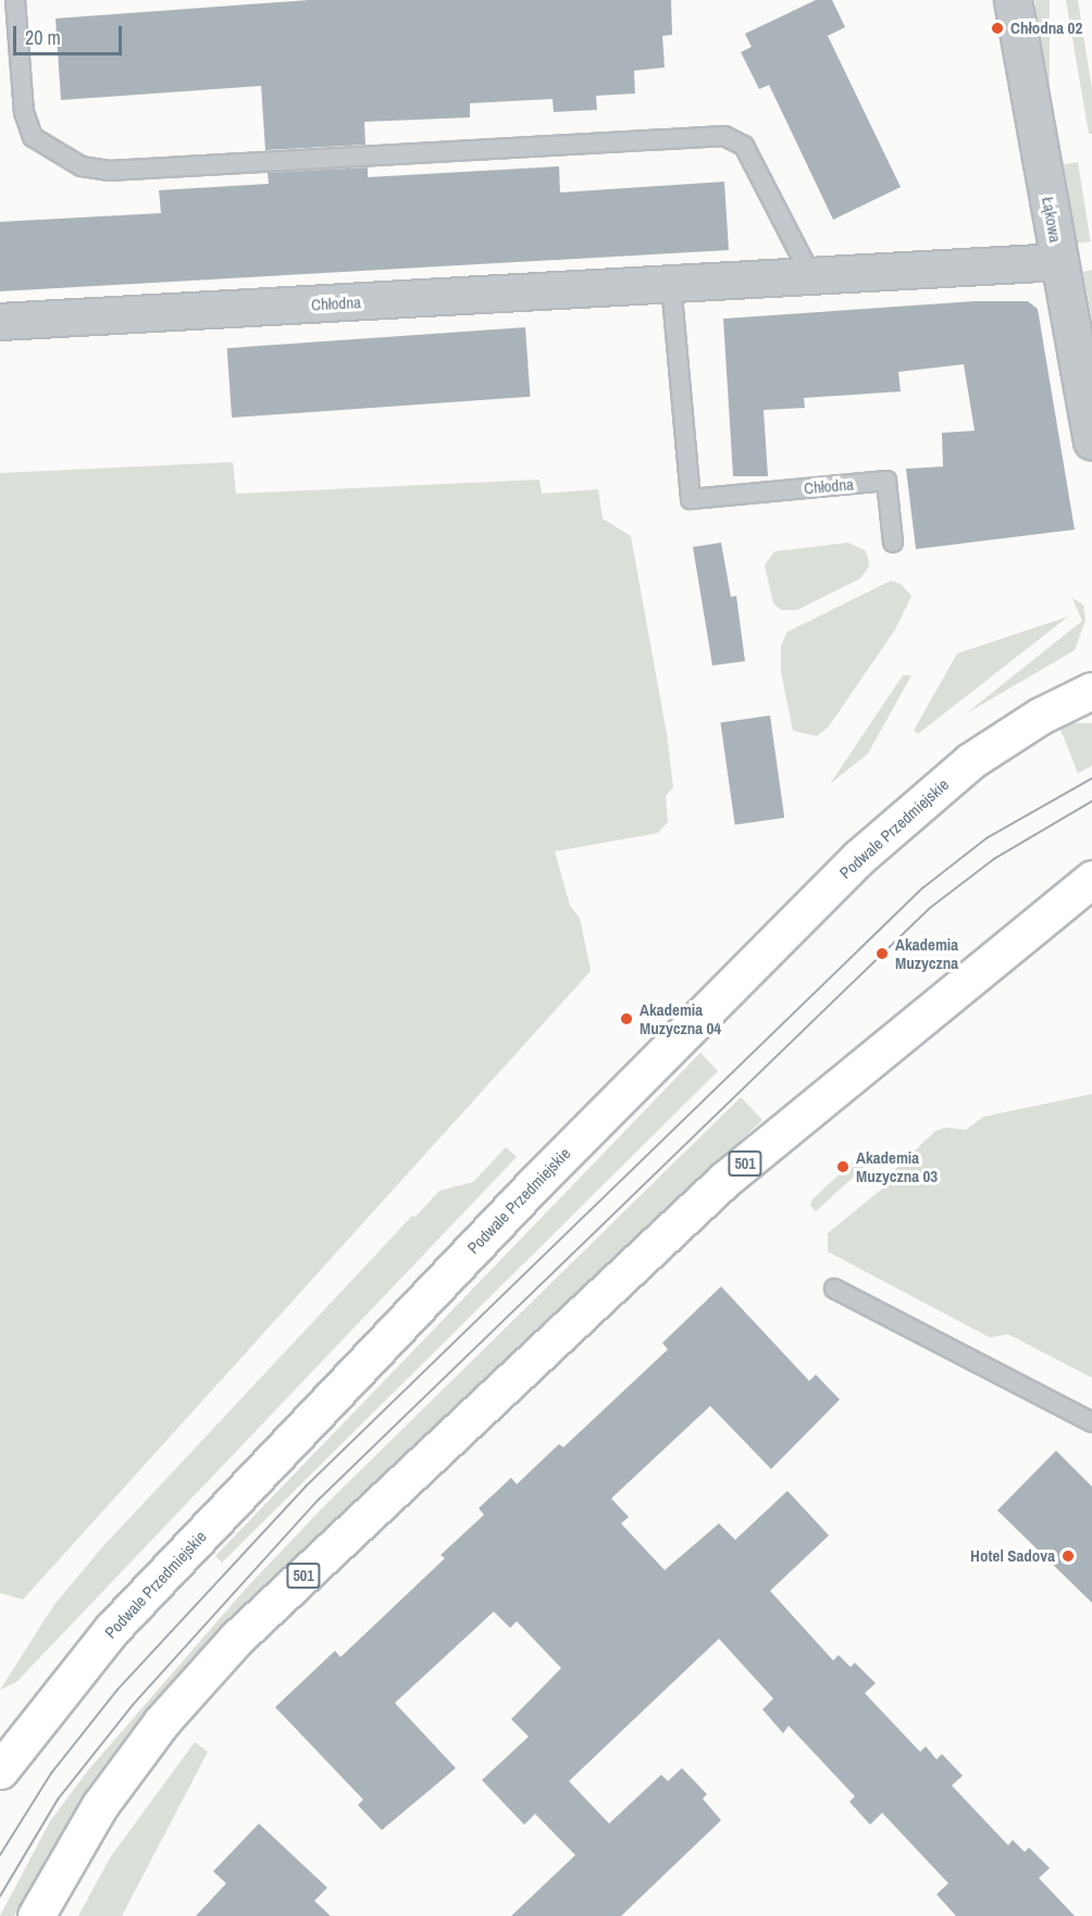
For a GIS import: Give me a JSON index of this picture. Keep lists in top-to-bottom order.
{
  "streets": {
    "main road": ["Podwale Przedmiejskie", "501"],
    "street": ["Łąkowa", "Chłodna"]
  },
  "crossings": [
    ["Łąkowa", "Chłodna"]
  ],
  "places": [
    "Chłodna 02",
    "Akademia Muzyczna",
    "Akademia Muzyczna 04",
    "Akademia Muzyczna 03",
    "Hotel Sadova"
  ],
  "scale_bar": "20 m"
}
